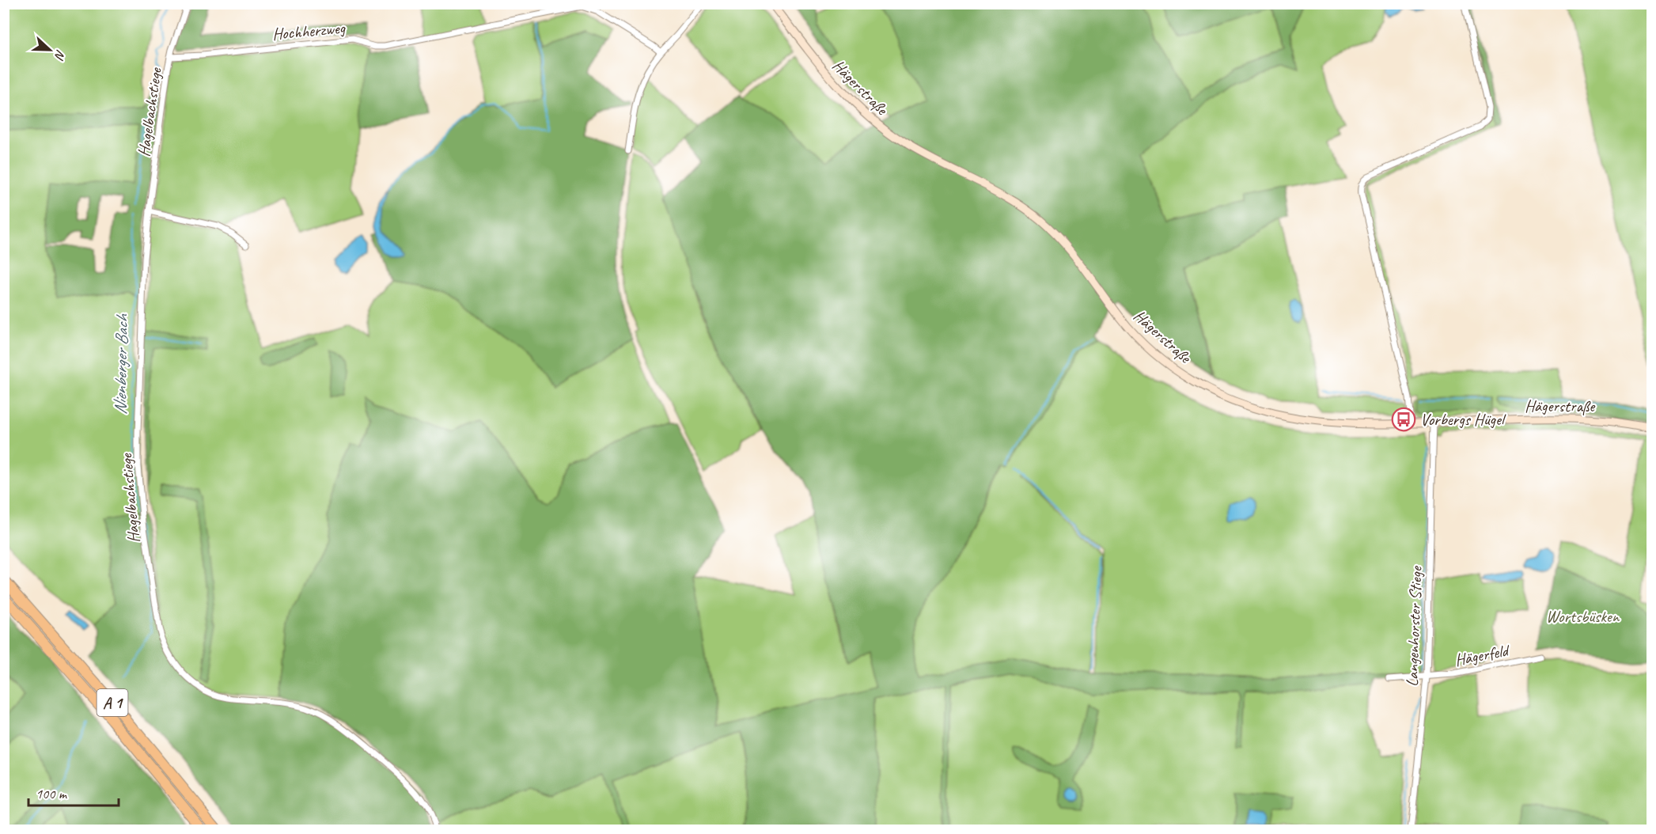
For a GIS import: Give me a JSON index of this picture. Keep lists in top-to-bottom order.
{
  "streets": {
    "highway": ["A 1"],
    "main road": ["Hägerstraße"],
    "street": [
      "Hochherzweg",
      "Hagelbachstiege",
      "Langenhorster Stiege",
      "Hägerfeld"
    ]
  },
  "crossings": [
    ["Hochherzweg", "Hagelbachstiege"],
    ["Hägerstraße", "Langenhorster Stiege"],
    ["Langenhorster Stiege", "Hägerfeld"]
  ],
  "water": ["Nienberger Bach"],
  "parks": ["Wortsbüsken"],
  "places": {
    "bus stop": ["Vorbergs Hügel"]
  },
  "scale_bar": "100 m",
  "north": "right"
}
